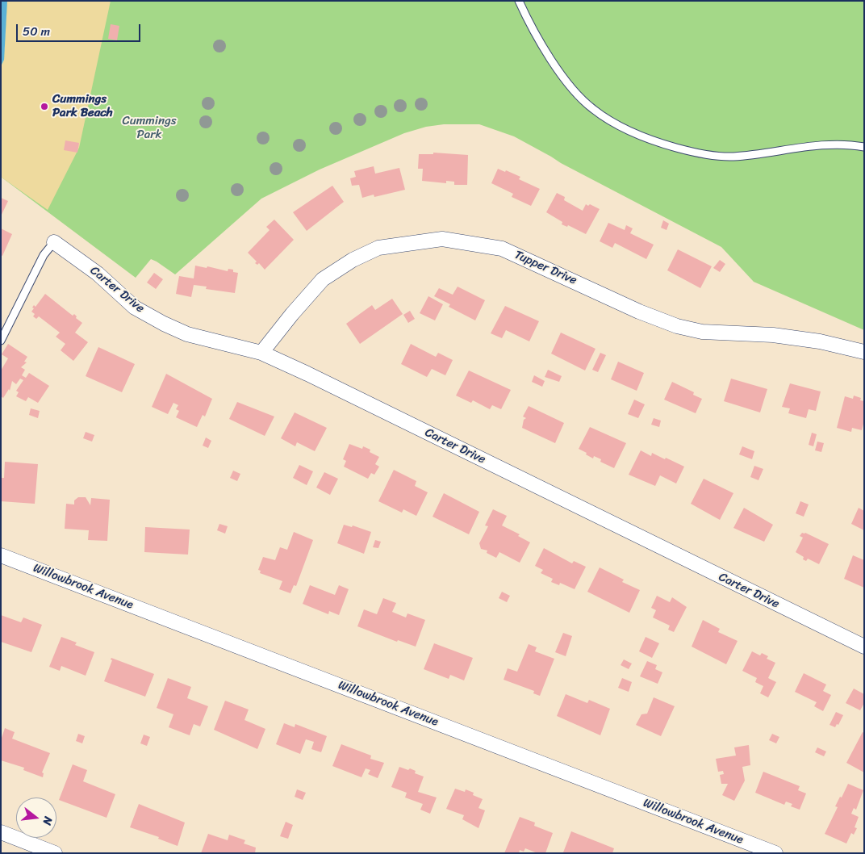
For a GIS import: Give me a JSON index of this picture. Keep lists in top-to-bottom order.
{
  "streets": {
    "street": ["Tupper Drive", "Carter Drive", "Willowbrook Avenue"]
  },
  "crossings": [
    ["Tupper Drive", "Carter Drive"]
  ],
  "parks": ["Cummings Park"],
  "places": ["Cummings Park Beach"],
  "scale_bar": "50 m",
  "north": "right"
}
